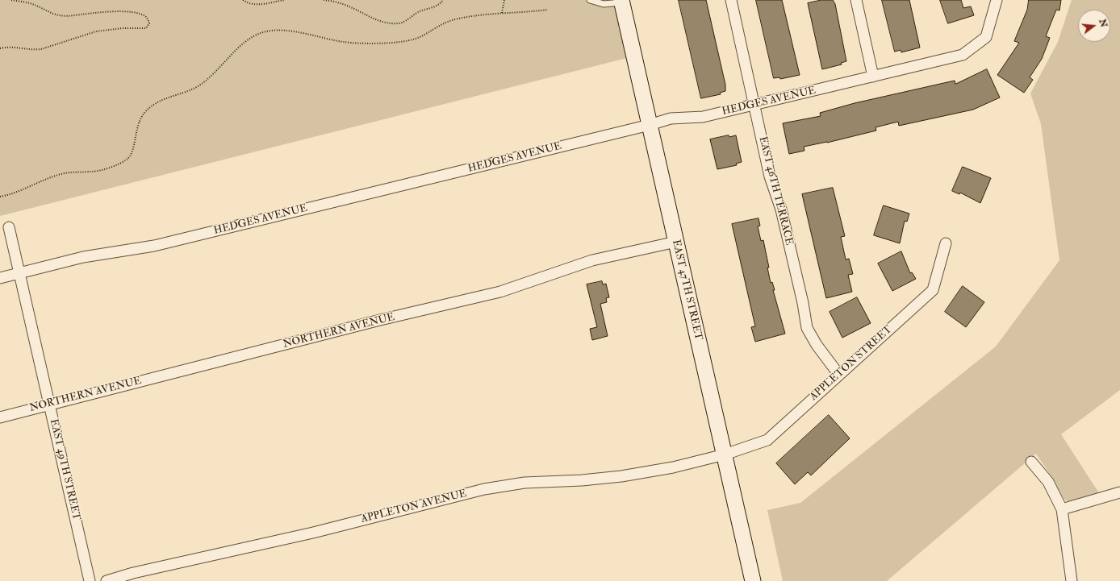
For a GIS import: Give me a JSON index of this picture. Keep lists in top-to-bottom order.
{
  "streets": {
    "main road": ["EAST 47TH STREET"],
    "street": [
      "HEDGES AVENUE",
      "EAST 46TH TERRACE",
      "NORTHERN AVENUE",
      "APPLETON STREET",
      "EAST 49TH STREET",
      "APPLETON AVENUE"
    ]
  },
  "crossings": [
    ["HEDGES AVENUE", "EAST 46TH TERRACE"],
    ["HEDGES AVENUE", "EAST 47TH STREET"],
    ["HEDGES AVENUE", "EAST 49TH STREET"],
    ["EAST 46TH TERRACE", "APPLETON STREET"],
    ["EAST 47TH STREET", "NORTHERN AVENUE"],
    ["EAST 47TH STREET", "APPLETON STREET"],
    ["EAST 47TH STREET", "APPLETON AVENUE"],
    ["NORTHERN AVENUE", "EAST 49TH STREET"],
    ["APPLETON STREET", "APPLETON AVENUE"]
  ],
  "north": "right"
}
